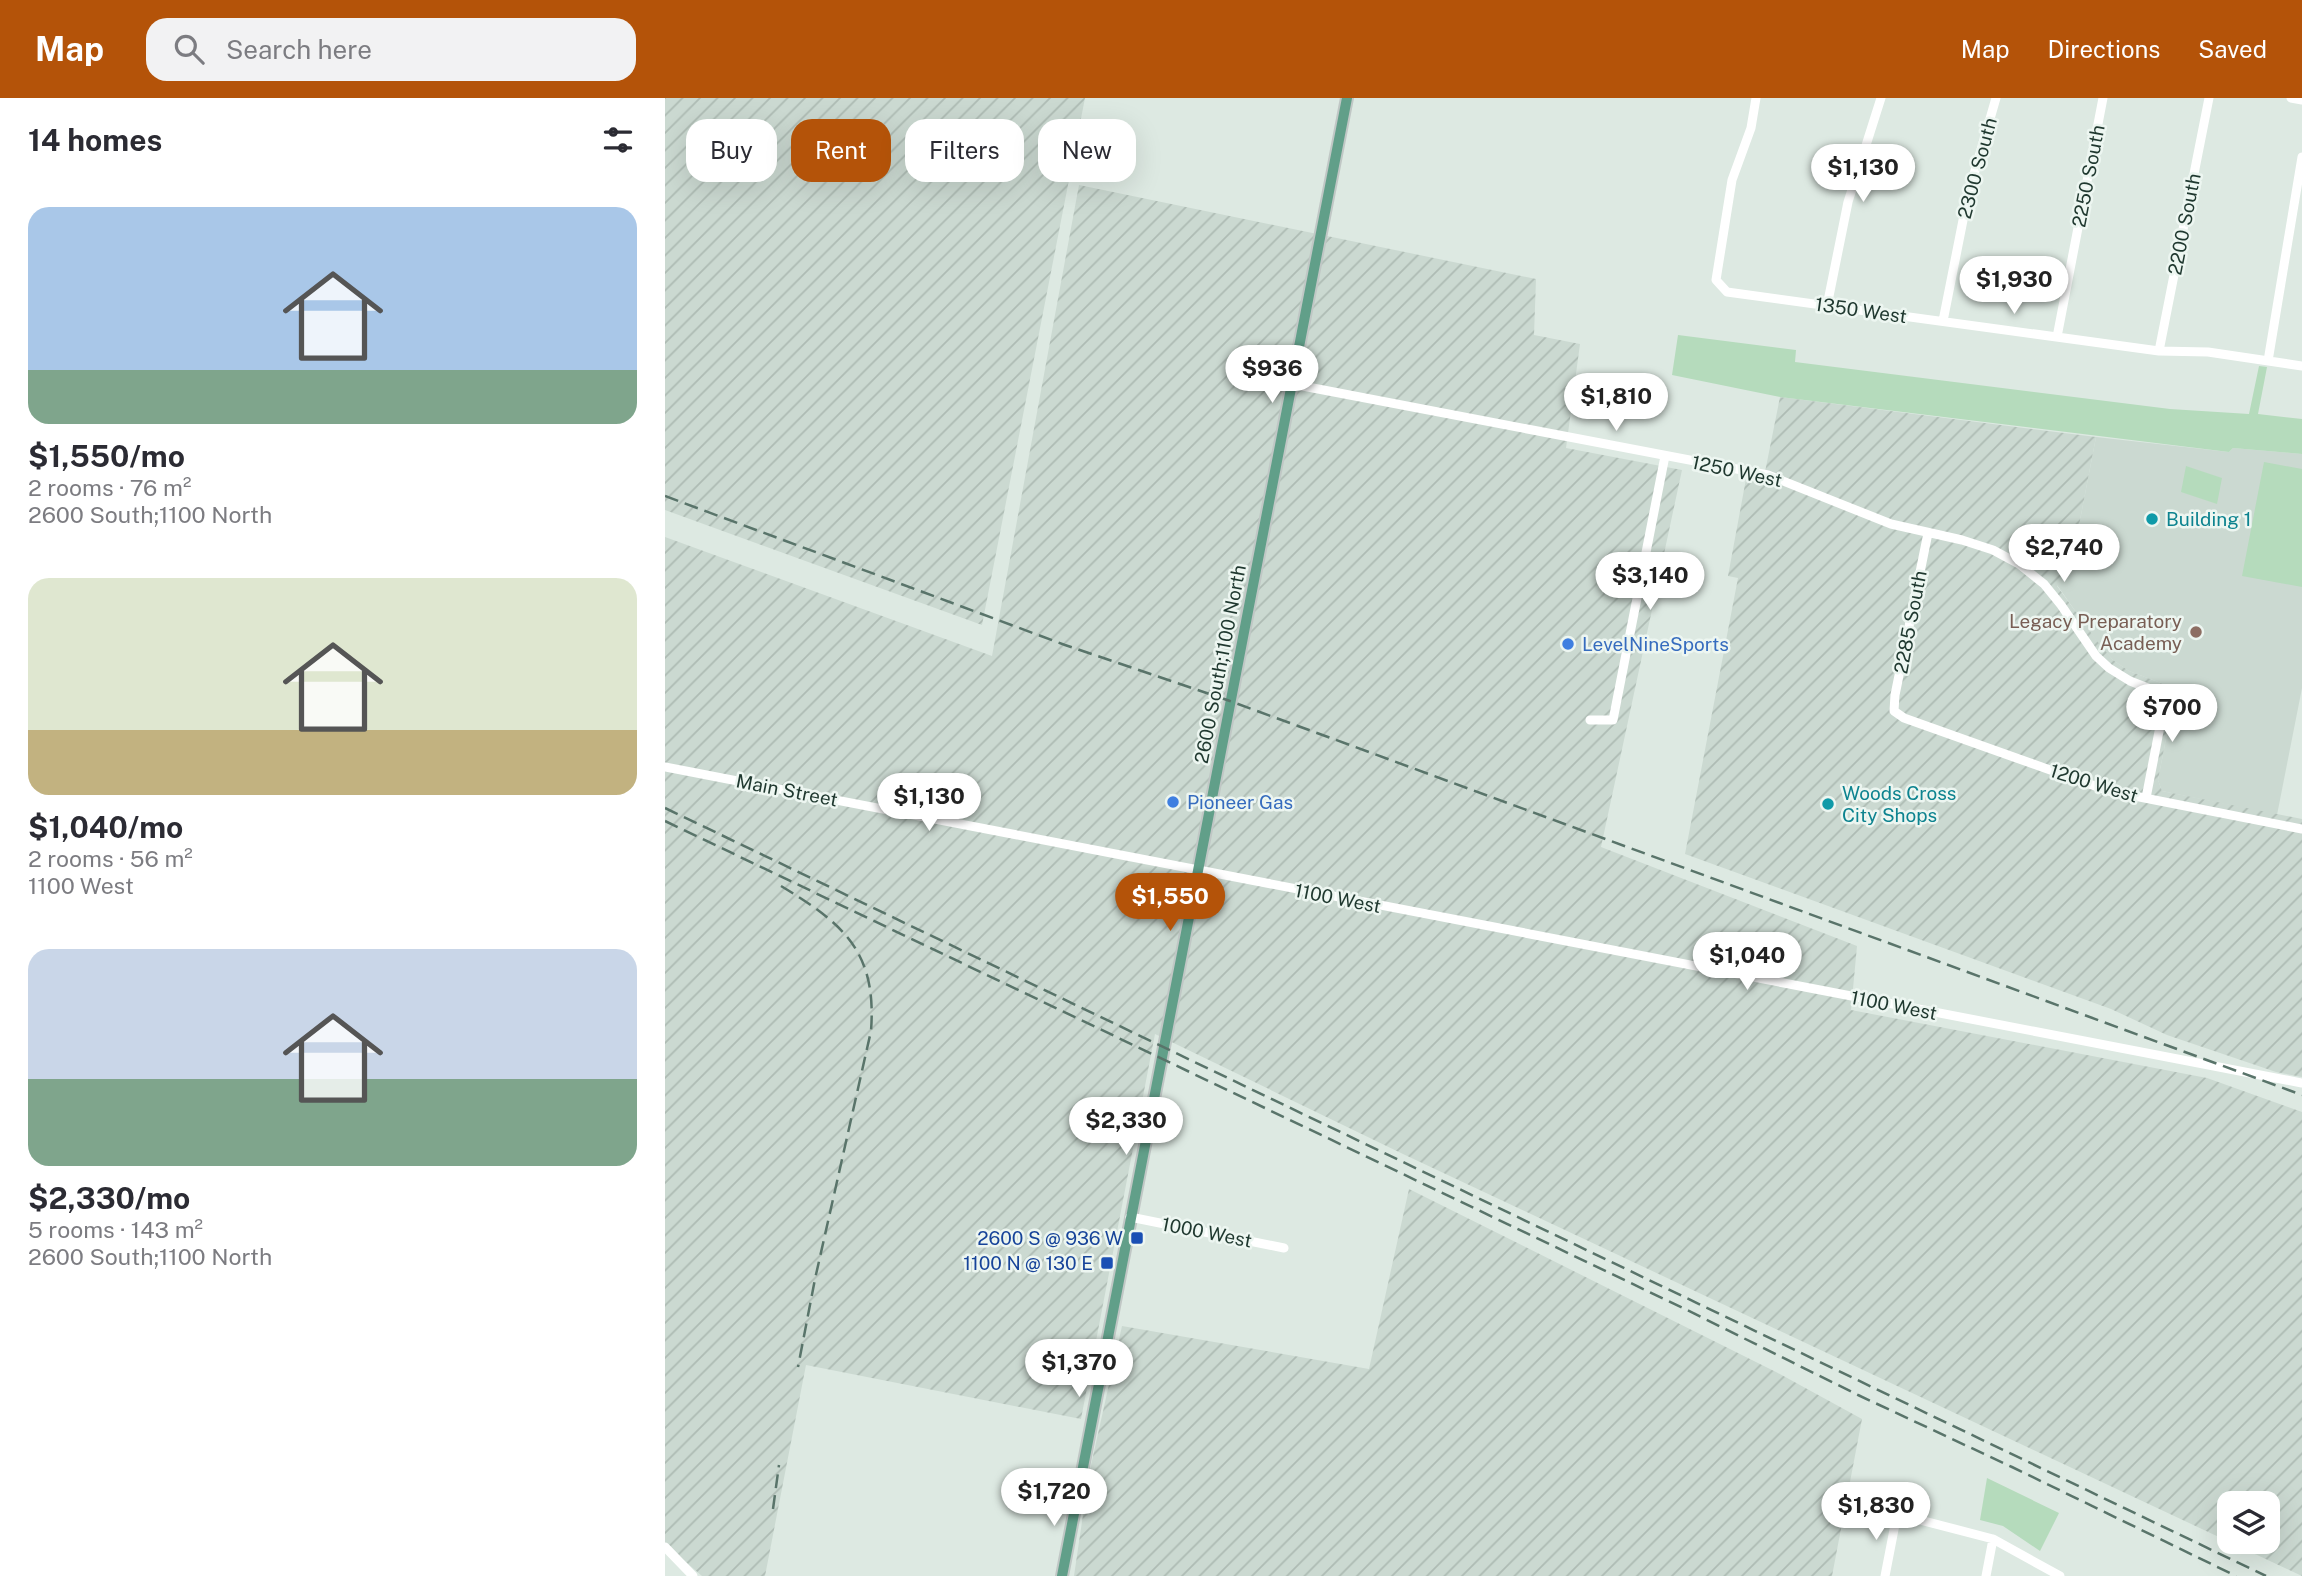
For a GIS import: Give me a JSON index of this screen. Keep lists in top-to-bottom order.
{
  "streets": {
    "main road": ["2600 South;1100 North"],
    "street": [
      "2300 South",
      "2250 South",
      "2200 South",
      "1350 West",
      "1250 West",
      "2285 South",
      "1200 West",
      "Main Street",
      "1100 West",
      "1000 West"
    ]
  },
  "crossings": [
    ["2300 South", "1350 West"],
    ["2250 South", "1350 West"],
    ["2200 South", "1350 West"],
    ["1250 West", "2285 South"],
    ["1250 West", "2600 South;1100 North"],
    ["1250 West", "1200 West"],
    ["2285 South", "1200 West"],
    ["2600 South;1100 North", "Main Street"],
    ["2600 South;1100 North", "1100 West"],
    ["2600 South;1100 North", "1000 West"],
    ["Main Street", "1100 West"]
  ],
  "places": {
    "other": [
      "Building 1",
      "Legacy Preparatory Academy",
      "LevelNineSports",
      "Pioneer Gas",
      "Woods Cross City Shops"
    ],
    "transit": ["2600 S @ 936 W", "1100 N @ 130 E"]
  },
  "page": {
    "header": "Map",
    "search": "Search here",
    "nav": ["Map", "Directions", "Saved"],
    "heading": "14 homes",
    "chip": [
      "Buy",
      "Rent",
      "Filters",
      "New"
    ],
    "price": [
      "$1,130",
      "$1,930",
      "$936",
      "$1,810",
      "$2,740",
      "$3,140",
      "$700",
      "$1,130",
      "$1,550",
      "$1,040",
      "$2,330",
      "$1,370",
      "$1,720",
      "$1,830"
    ],
    "list": [
      {
        "name": "$1,550/mo",
        "note": "2 rooms · 76 m² · 2600 South;1100 North"
      },
      {
        "name": "$1,040/mo",
        "note": "2 rooms · 56 m² · 1100 West"
      },
      {
        "name": "$2,330/mo",
        "note": "5 rooms · 143 m² · 2600 South;1100 North"
      }
    ]
  }
}
